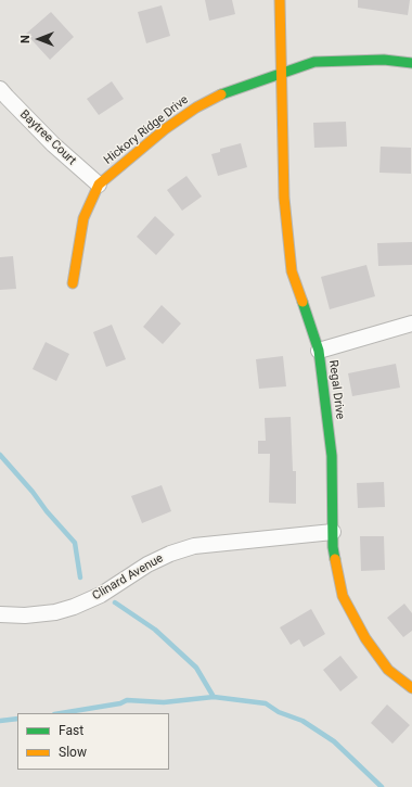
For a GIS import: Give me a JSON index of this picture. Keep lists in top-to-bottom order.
{
  "streets": {
    "street": [
      "Hickory Ridge Drive",
      "Baytree Court",
      "Regal Drive",
      "Clinard Avenue"
    ]
  },
  "crossings": [
    ["Hickory Ridge Drive", "Baytree Court"],
    ["Hickory Ridge Drive", "Regal Drive"],
    ["Regal Drive", "Clinard Avenue"]
  ],
  "legend": ["Fast", "Slow"],
  "north": "left"
}
